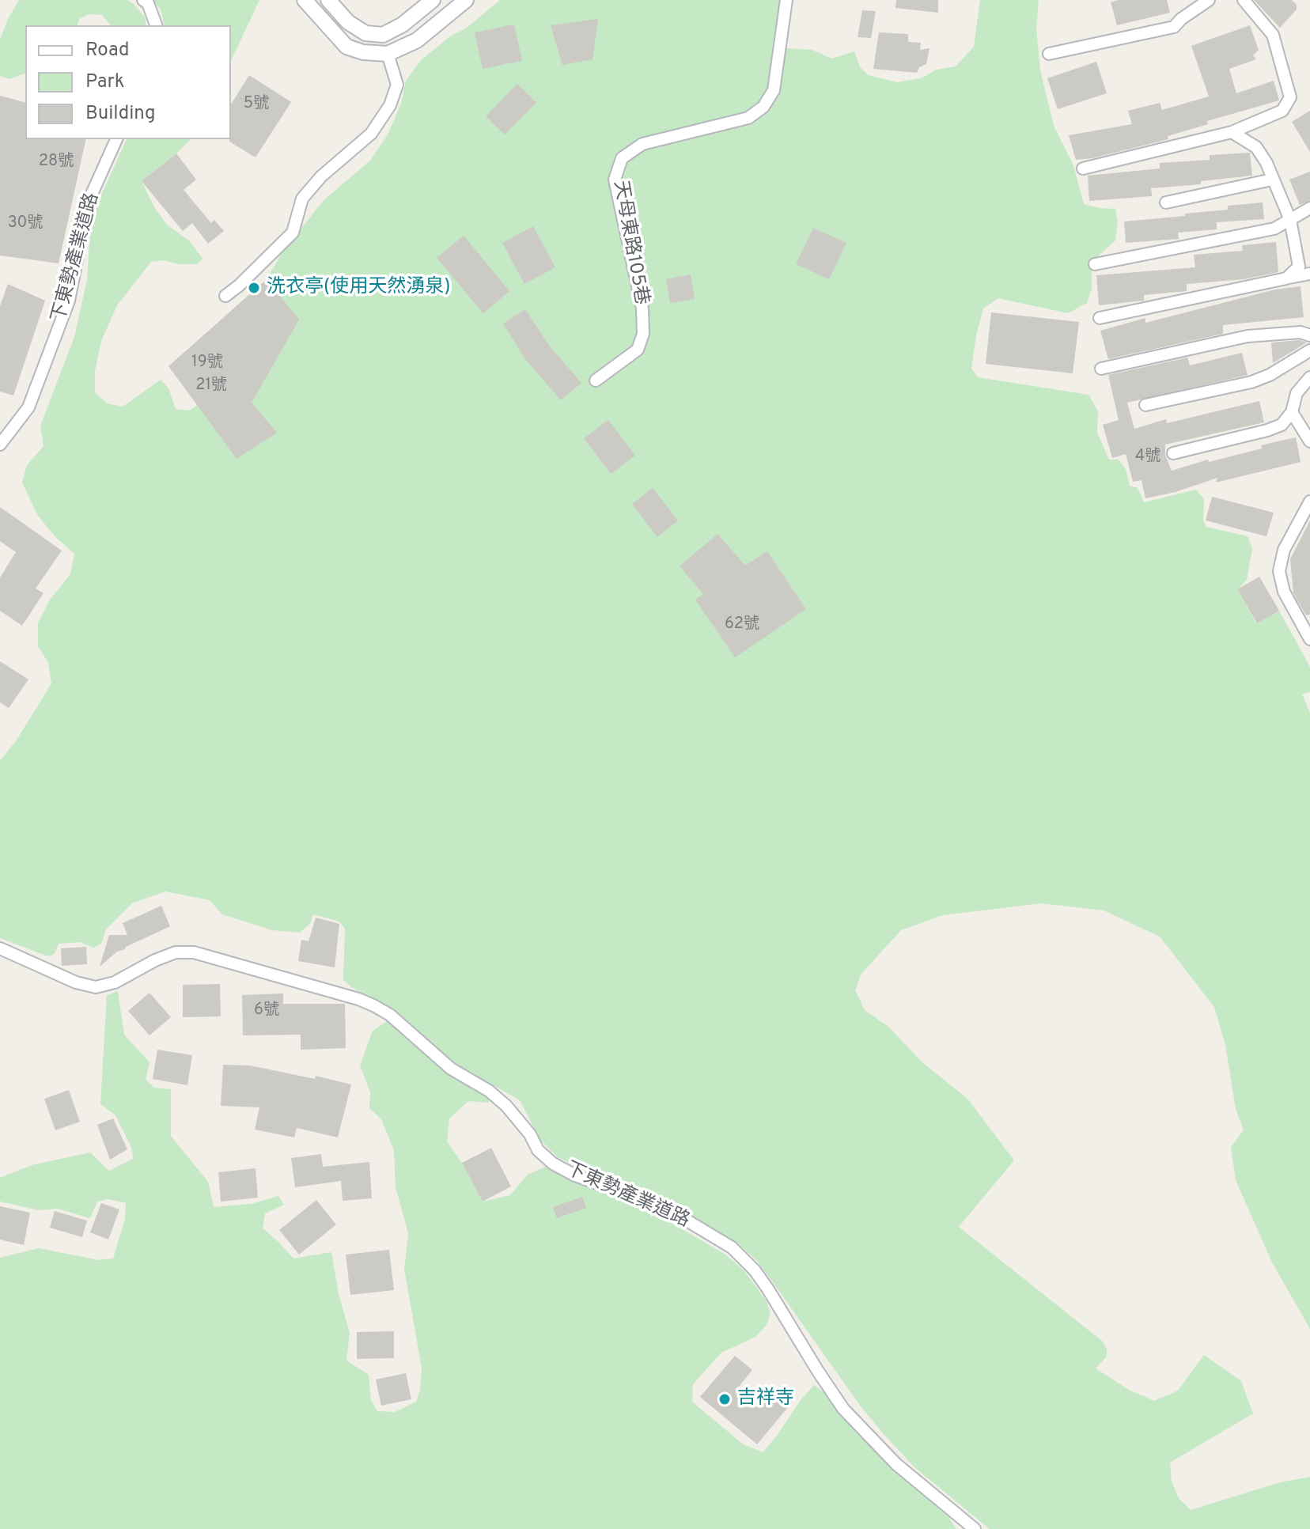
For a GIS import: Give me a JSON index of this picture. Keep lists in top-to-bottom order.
{
  "streets": {
    "street": ["天母東路105巷", "下東勢產業道路"]
  },
  "places": ["洗衣亭(使用天然湧泉)", "吉祥寺"],
  "house_numbers": [
    "5號",
    "28號",
    "30號",
    "19號",
    "21號",
    "4號",
    "62號",
    "6號"
  ],
  "legend": ["Road", "Park", "Building"]
}
